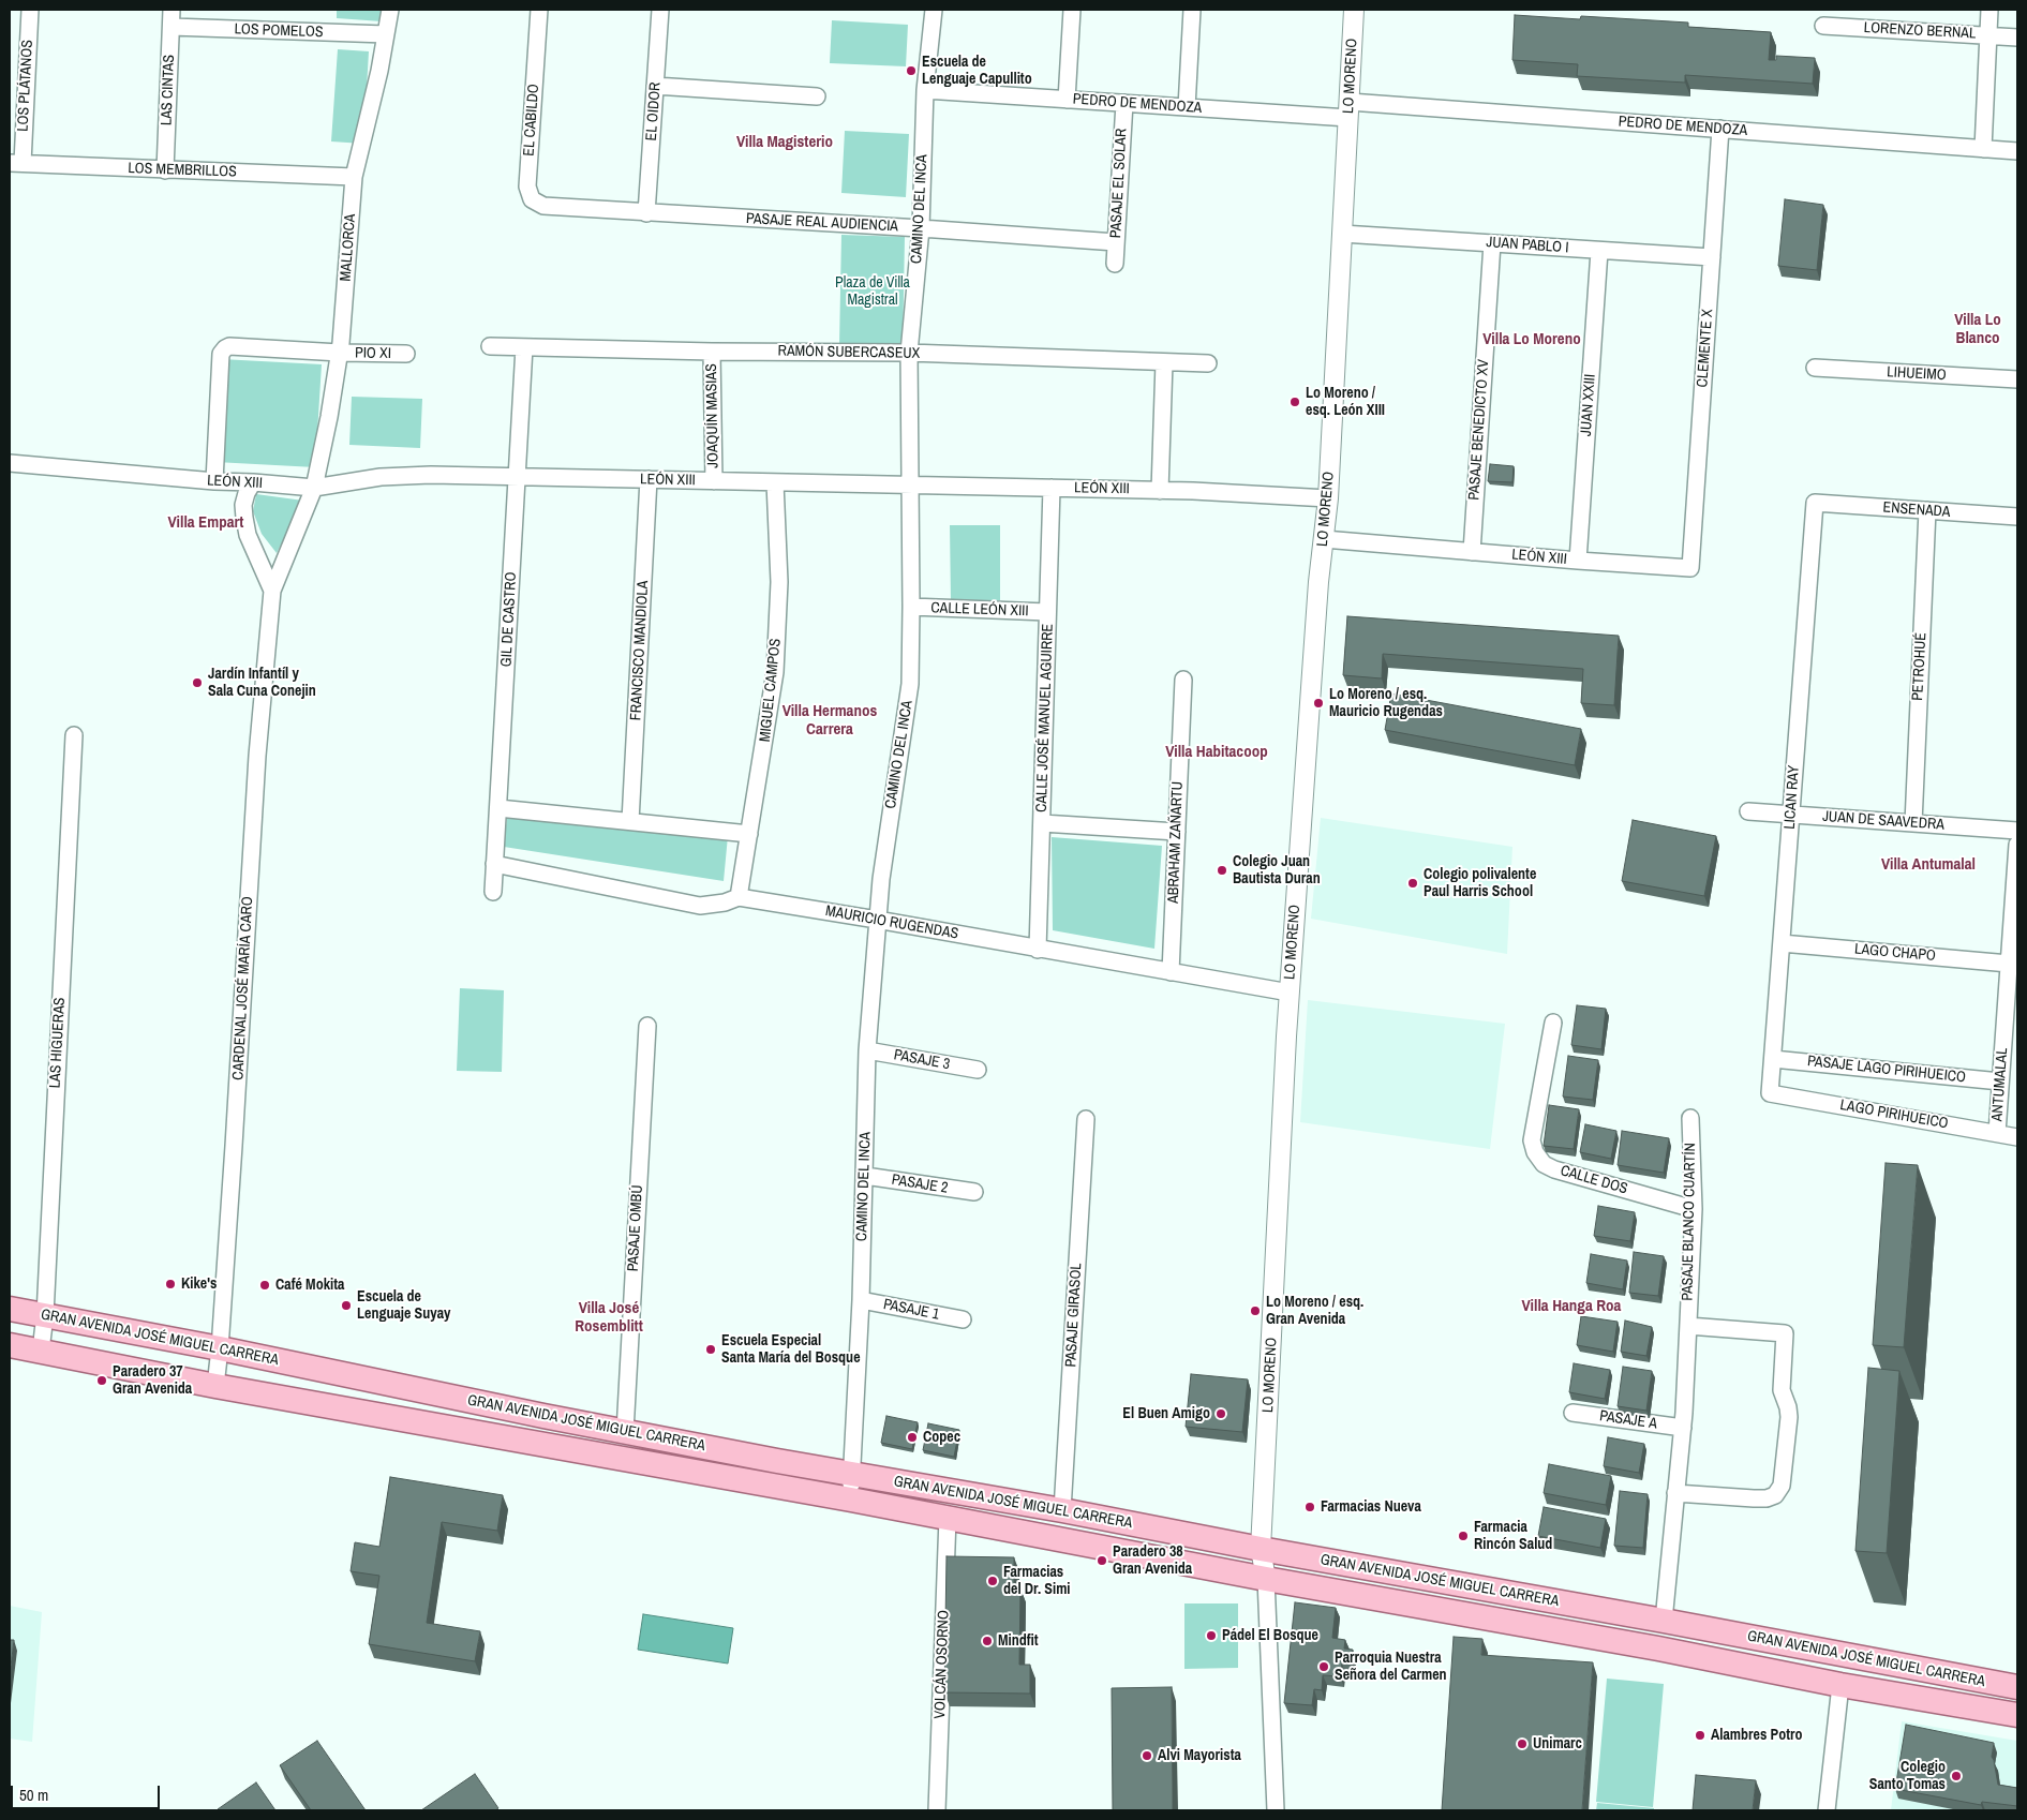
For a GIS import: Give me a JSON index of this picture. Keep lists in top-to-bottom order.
{
  "streets": {
    "main road": ["GRAN AVENIDA JOSÉ MIGUEL CARRERA"],
    "street": [
      "LOS POMELOS",
      "LORENZO BERNAL",
      "LO MORENO",
      "LOS PLÁTANOS",
      "LAS CINTAS",
      "PEDRO DE MENDOZA",
      "EL OIDOR",
      "EL CABILDO",
      "LOS MEMBRILLOS",
      "PASAJE EL SOLAR",
      "CAMINO DEL INCA",
      "PASAJE REAL AUDIENCIA",
      "JUAN PABLO I",
      "MALLORCA",
      "CLEMENTE X",
      "RAMÓN SUBERCASEUX",
      "PIO XI",
      "LIHUEIMO",
      "JUAN XXIII",
      "JOAQUÍN MASIAS",
      "PASAJE BENEDICTO XV",
      "LEÓN XIII",
      "ENSENADA",
      "CALLE LEÓN XIII",
      "GIL DE CASTRO",
      "FRANCISCO MANDIOLA",
      "PETROHUÉ",
      "MIGUEL CAMPOS",
      "CALLE JOSÉ MANUEL AGUIRRE",
      "LICAN RAY",
      "JUAN DE SAAVEDRA",
      "ABRAHAM ZAÑARTU",
      "MAURICIO RUGENDAS",
      "LAGO CHAPO",
      "CARDENAL JOSÉ MARÍA CARO",
      "LAS HIGUERAS",
      "PASAJE 3",
      "PASAJE LAGO PIRIHUEICO",
      "ANTUMALAL",
      "LAGO PIRIHUEICO",
      "CALLE DOS",
      "PASAJE 2",
      "PASAJE BLANCO CUARTÍN",
      "PASAJE OMBÚ",
      "PASAJE 1",
      "PASAJE GIRASOL",
      "PASAJE A",
      "VOLCÁN OSORNO"
    ]
  },
  "crossings": [
    ["LOS POMELOS", "LAS CINTAS"],
    ["LOS POMELOS", "MALLORCA"],
    ["LO MORENO", "PEDRO DE MENDOZA"],
    ["LO MORENO", "JUAN PABLO I"],
    ["LO MORENO", "LEÓN XIII"],
    ["LO MORENO", "MAURICIO RUGENDAS"],
    ["LO MORENO", "GRAN AVENIDA JOSÉ MIGUEL CARRERA"],
    ["LOS PLÁTANOS", "LOS MEMBRILLOS"],
    ["LAS CINTAS", "LOS MEMBRILLOS"],
    ["PEDRO DE MENDOZA", "PASAJE EL SOLAR"],
    ["PEDRO DE MENDOZA", "CAMINO DEL INCA"],
    ["PEDRO DE MENDOZA", "CLEMENTE X"],
    ["EL OIDOR", "PASAJE REAL AUDIENCIA"],
    ["EL CABILDO", "PASAJE REAL AUDIENCIA"],
    ["LOS MEMBRILLOS", "MALLORCA"],
    ["PASAJE EL SOLAR", "PASAJE REAL AUDIENCIA"],
    ["CAMINO DEL INCA", "PASAJE REAL AUDIENCIA"],
    ["CAMINO DEL INCA", "RAMÓN SUBERCASEUX"],
    ["CAMINO DEL INCA", "LEÓN XIII"],
    ["CAMINO DEL INCA", "CALLE LEÓN XIII"],
    ["CAMINO DEL INCA", "MAURICIO RUGENDAS"],
    ["CAMINO DEL INCA", "PASAJE 3"],
    ["CAMINO DEL INCA", "PASAJE 2"],
    ["CAMINO DEL INCA", "PASAJE 1"],
    ["CAMINO DEL INCA", "GRAN AVENIDA JOSÉ MIGUEL CARRERA"],
    ["JUAN PABLO I", "CLEMENTE X"],
    ["JUAN PABLO I", "JUAN XXIII"],
    ["JUAN PABLO I", "PASAJE BENEDICTO XV"],
    ["MALLORCA", "PIO XI"],
    ["MALLORCA", "LEÓN XIII"],
    ["MALLORCA", "CARDENAL JOSÉ MARÍA CARO"],
    ["CLEMENTE X", "LEÓN XIII"],
    ["RAMÓN SUBERCASEUX", "JOAQUÍN MASIAS"],
    ["RAMÓN SUBERCASEUX", "GIL DE CASTRO"],
    ["PIO XI", "LEÓN XIII"],
    ["JUAN XXIII", "LEÓN XIII"],
    ["JOAQUÍN MASIAS", "LEÓN XIII"],
    ["PASAJE BENEDICTO XV", "LEÓN XIII"],
    ["LEÓN XIII", "GIL DE CASTRO"],
    ["LEÓN XIII", "FRANCISCO MANDIOLA"],
    ["LEÓN XIII", "MIGUEL CAMPOS"],
    ["LEÓN XIII", "CALLE JOSÉ MANUEL AGUIRRE"],
    ["LEÓN XIII", "CARDENAL JOSÉ MARÍA CARO"],
    ["ENSENADA", "PETROHUÉ"],
    ["ENSENADA", "LICAN RAY"],
    ["CALLE LEÓN XIII", "CALLE JOSÉ MANUEL AGUIRRE"],
    ["GIL DE CASTRO", "MAURICIO RUGENDAS"],
    ["PETROHUÉ", "JUAN DE SAAVEDRA"],
    ["MIGUEL CAMPOS", "MAURICIO RUGENDAS"],
    ["CALLE JOSÉ MANUEL AGUIRRE", "MAURICIO RUGENDAS"],
    ["LICAN RAY", "JUAN DE SAAVEDRA"],
    ["LICAN RAY", "LAGO CHAPO"],
    ["LICAN RAY", "PASAJE LAGO PIRIHUEICO"],
    ["LICAN RAY", "LAGO PIRIHUEICO"],
    ["ABRAHAM ZAÑARTU", "MAURICIO RUGENDAS"],
    ["LAGO CHAPO", "ANTUMALAL"],
    ["CARDENAL JOSÉ MARÍA CARO", "GRAN AVENIDA JOSÉ MIGUEL CARRERA"],
    ["LAS HIGUERAS", "GRAN AVENIDA JOSÉ MIGUEL CARRERA"],
    ["PASAJE LAGO PIRIHUEICO", "ANTUMALAL"],
    ["ANTUMALAL", "LAGO PIRIHUEICO"],
    ["CALLE DOS", "PASAJE BLANCO CUARTÍN"],
    ["PASAJE BLANCO CUARTÍN", "GRAN AVENIDA JOSÉ MIGUEL CARRERA"],
    ["PASAJE BLANCO CUARTÍN", "PASAJE A"],
    ["PASAJE OMBÚ", "GRAN AVENIDA JOSÉ MIGUEL CARRERA"],
    ["PASAJE GIRASOL", "GRAN AVENIDA JOSÉ MIGUEL CARRERA"],
    ["GRAN AVENIDA JOSÉ MIGUEL CARRERA", "VOLCÁN OSORNO"]
  ],
  "districts": [
    "Villa Magisterio",
    "Villa Lo Blanco",
    "Villa Lo Moreno",
    "Villa Empart",
    "Villa Hermanos Carrera",
    "Villa Habitacoop",
    "Villa Antumalal",
    "Villa Hanga Roa",
    "Villa José Rosemblitt"
  ],
  "parks": ["Plaza de Villa Magistral"],
  "places": [
    "Escuela de Lenguaje Capullito",
    "Lo Moreno / esq. León XIII",
    "Jardín Infantíl y Sala Cuna Conejin",
    "Lo Moreno / esq. Mauricio Rugendas",
    "Colegio Juan Bautista Duran",
    "Colegio polivalente Paul Harris School",
    "Kike's",
    "Café Mokita",
    "Escuela de Lenguaje Suyay",
    "Lo Moreno / esq. Gran Avenida",
    "Escuela Especial Santa María del Bosque",
    "Paradero 37 Gran Avenida",
    "El Buen Amigo",
    "Copec",
    "Farmacias Nueva",
    "Farmacia Rincón Salud",
    "Paradero 38 Gran Avenida",
    "Farmacias del Dr. Simi",
    "Pádel El Bosque",
    "Mindfit",
    "Parroquia Nuestra Señora del Carmen",
    "Alambres Potro",
    "Unimarc",
    "Alvi Mayorista",
    "Colegio Santo Tomas"
  ],
  "scale_bar": "50 m"
}
